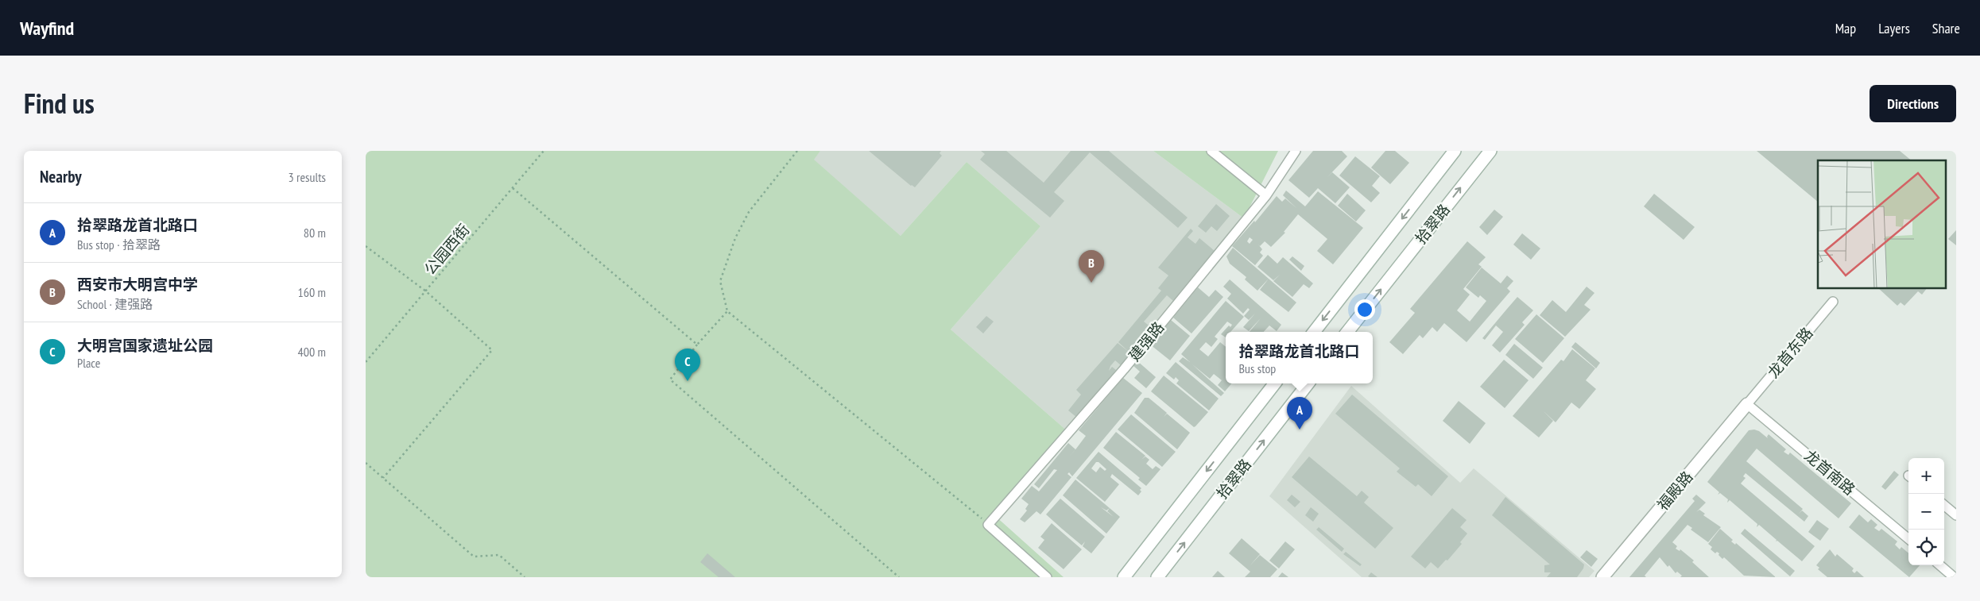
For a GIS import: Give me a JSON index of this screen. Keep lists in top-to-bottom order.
{
  "streets": {
    "main road": ["拾翠路", "福殿路"],
    "street": ["建强路", "龙首东路", "龙首南路"],
    "path": ["公园西街"]
  },
  "crossings": [
    ["龙首东路", "龙首南路"],
    ["龙首东路", "福殿路"],
    ["龙首南路", "福殿路"]
  ],
  "page": {
    "header": "Wayfind",
    "nav": ["Map", "Layers", "Share"],
    "title": "Find us",
    "buttons": "Directions",
    "heading": ["Nearby", "3 results"],
    "list": [
      {
        "mark": "A",
        "name": "拾翠路龙首北路口",
        "note": "Bus stop · 拾翠路",
        "value": "80 m"
      },
      {
        "mark": "B",
        "name": "西安市大明宫中学",
        "note": "School · 建强路",
        "value": "160 m"
      },
      {
        "mark": "C",
        "name": "大明宫国家遗址公园",
        "note": "Place",
        "value": "400 m"
      }
    ],
    "pins": ["B", "C", "A"],
    "popup": ["拾翠路龙首北路口", "Bus stop"],
    "map_buttons": ["+", "−"]
  }
}
